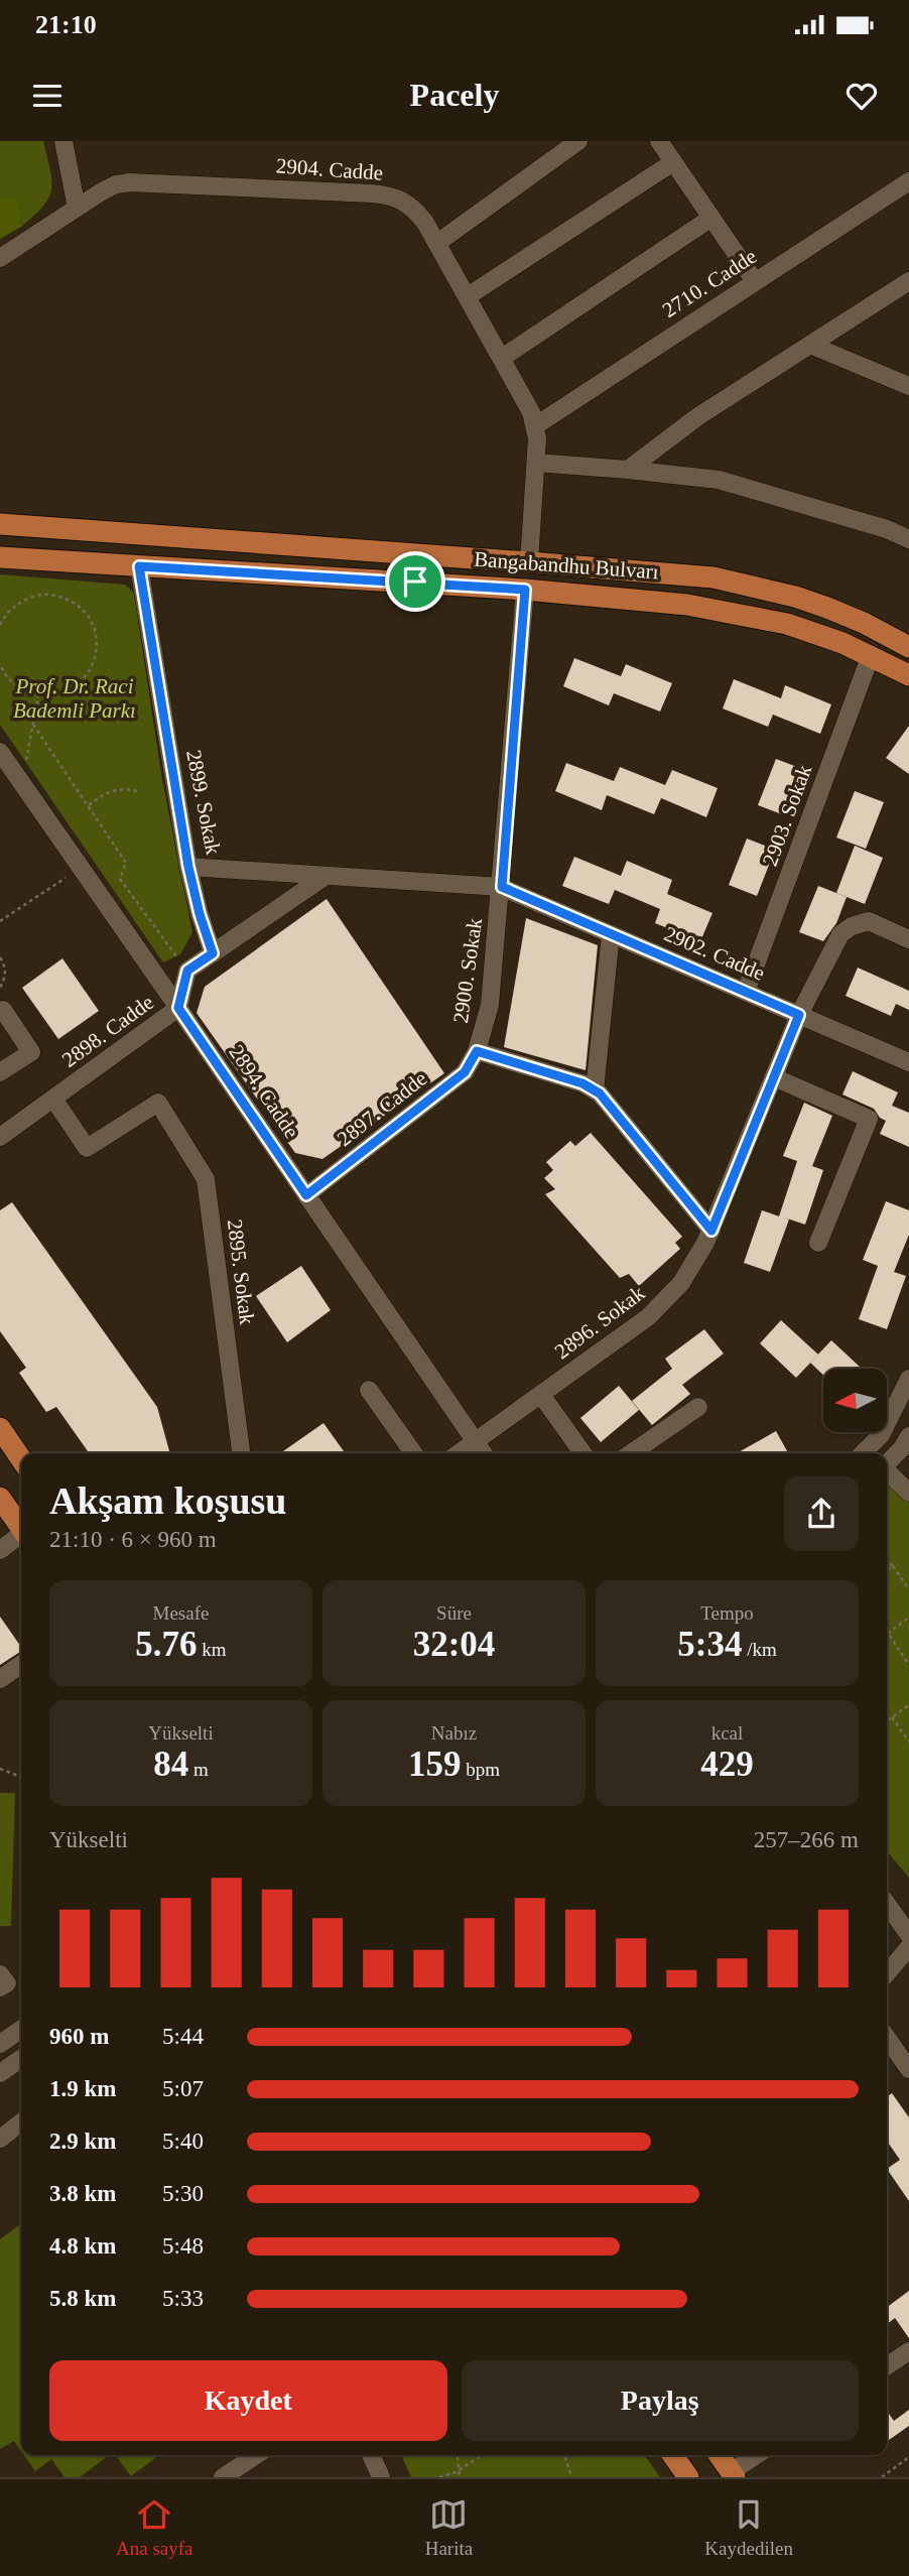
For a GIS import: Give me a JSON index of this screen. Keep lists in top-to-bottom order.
{
  "streets": {
    "main road": ["Bangabandhu Bulvarı"],
    "street": [
      "2904. Cadde",
      "2710. Cadde",
      "2899. Sokak",
      "2903. Sokak",
      "2902. Cadde",
      "2900. Sokak",
      "2898. Cadde",
      "2894. Cadde",
      "2897. Cadde",
      "2895. Sokak",
      "2896. Sokak"
    ]
  },
  "crossings": [
    ["2904. Cadde", "2710. Cadde"],
    ["2904. Cadde", "Bangabandhu Bulvarı"],
    ["Bangabandhu Bulvarı", "2899. Sokak"],
    ["Bangabandhu Bulvarı", "2903. Sokak"],
    ["Bangabandhu Bulvarı", "2900. Sokak"],
    ["2899. Sokak", "2902. Cadde"],
    ["2899. Sokak", "2900. Sokak"],
    ["2903. Sokak", "2902. Cadde"],
    ["2902. Cadde", "2900. Sokak"],
    ["2902. Cadde", "2896. Sokak"],
    ["2900. Sokak", "2897. Cadde"],
    ["2900. Sokak", "2896. Sokak"],
    ["2898. Cadde", "2894. Cadde"],
    ["2898. Cadde", "2895. Sokak"],
    ["2894. Cadde", "2897. Cadde"],
    ["2894. Cadde", "2896. Sokak"]
  ],
  "parks": ["Prof. Dr. Raci Bademli Parkı"],
  "north": "left",
  "page": {
    "status": "21:10",
    "header": "Pacely",
    "heading": ["Akşam koşusu", "21:10 · 6 × 960 m"],
    "stats": [
      ["Mesafe", "5.76 km"],
      ["Süre", "32:04"],
      ["Tempo", "5:34 /km"],
      ["Yükselti", "84 m"],
      ["Nabız", "159 bpm"],
      ["kcal", "429"]
    ],
    "chart": ["Yükselti", "257–266 m"],
    "list": [
      {
        "name": "960 m",
        "note": "5:44"
      },
      {
        "name": "1.9 km",
        "note": "5:07"
      },
      {
        "name": "2.9 km",
        "note": "5:40"
      },
      {
        "name": "3.8 km",
        "note": "5:30"
      },
      {
        "name": "4.8 km",
        "note": "5:48"
      },
      {
        "name": "5.8 km",
        "note": "5:33"
      }
    ],
    "buttons": ["Kaydet", "Paylaş"],
    "tabs": ["Ana sayfa", "Harita", "Kaydedilen"]
  }
}
